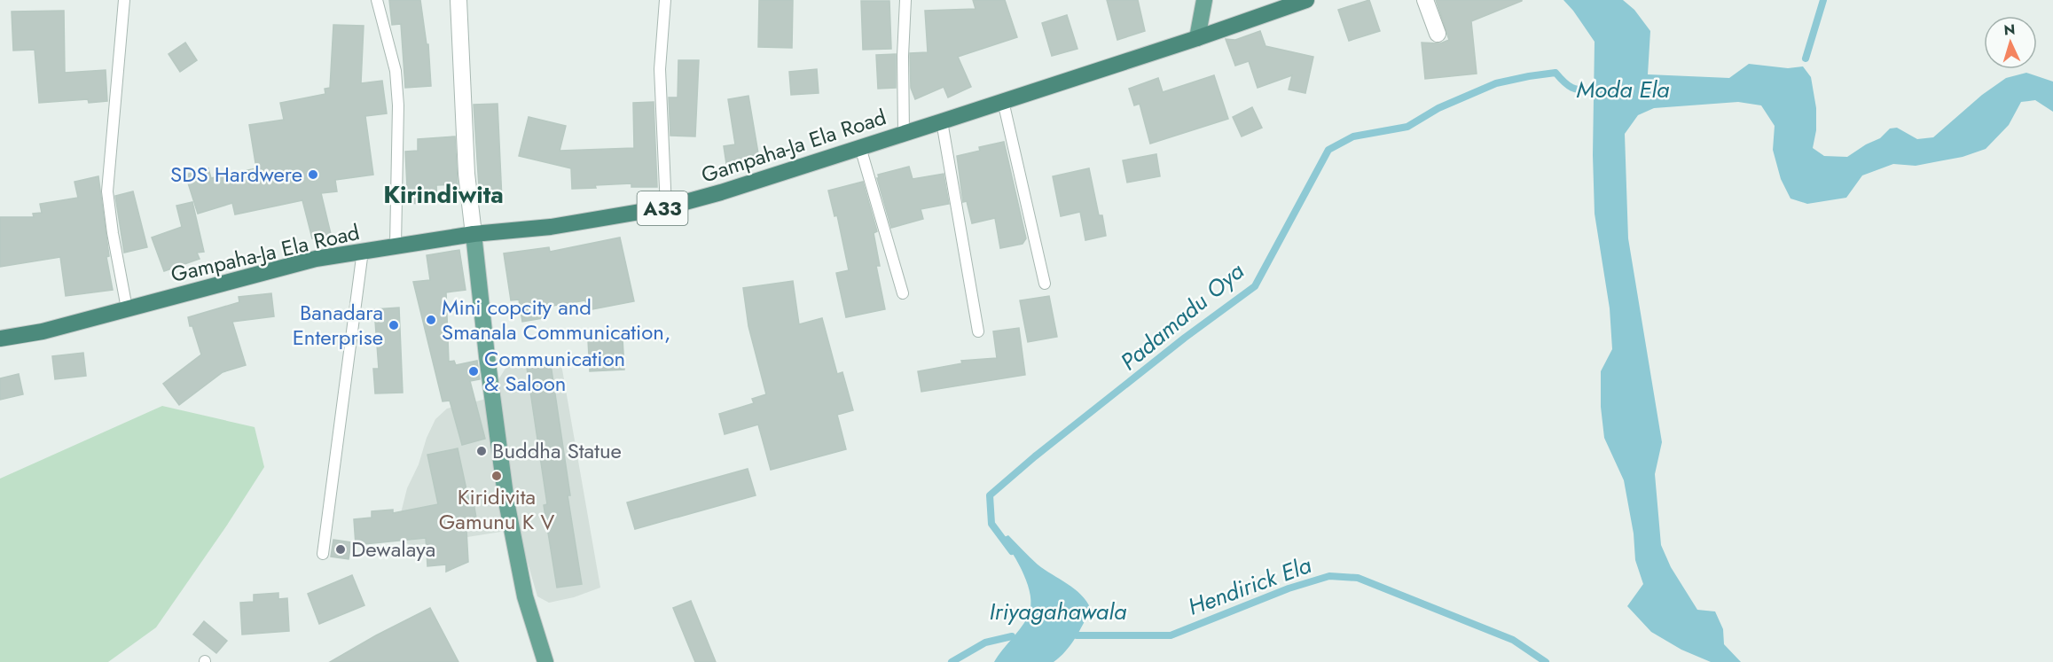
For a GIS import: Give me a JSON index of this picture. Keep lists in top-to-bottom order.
{
  "streets": {
    "highway": ["Gampaha-Ja Ela Road", "A33"]
  },
  "districts": ["Kirindiwita"],
  "water": [
    "Moda Ela",
    "Padamadu Oya",
    "Hendirick Ela",
    "Iriyagahawala"
  ],
  "places": [
    "SDS Hardwere",
    "Mini copcity and Smanala Communication,",
    "Banadara Enterprise",
    "Communication & Saloon",
    "Buddha Statue",
    "Kiridivita Gamunu K V",
    "Dewalaya"
  ],
  "north": "top"
}
